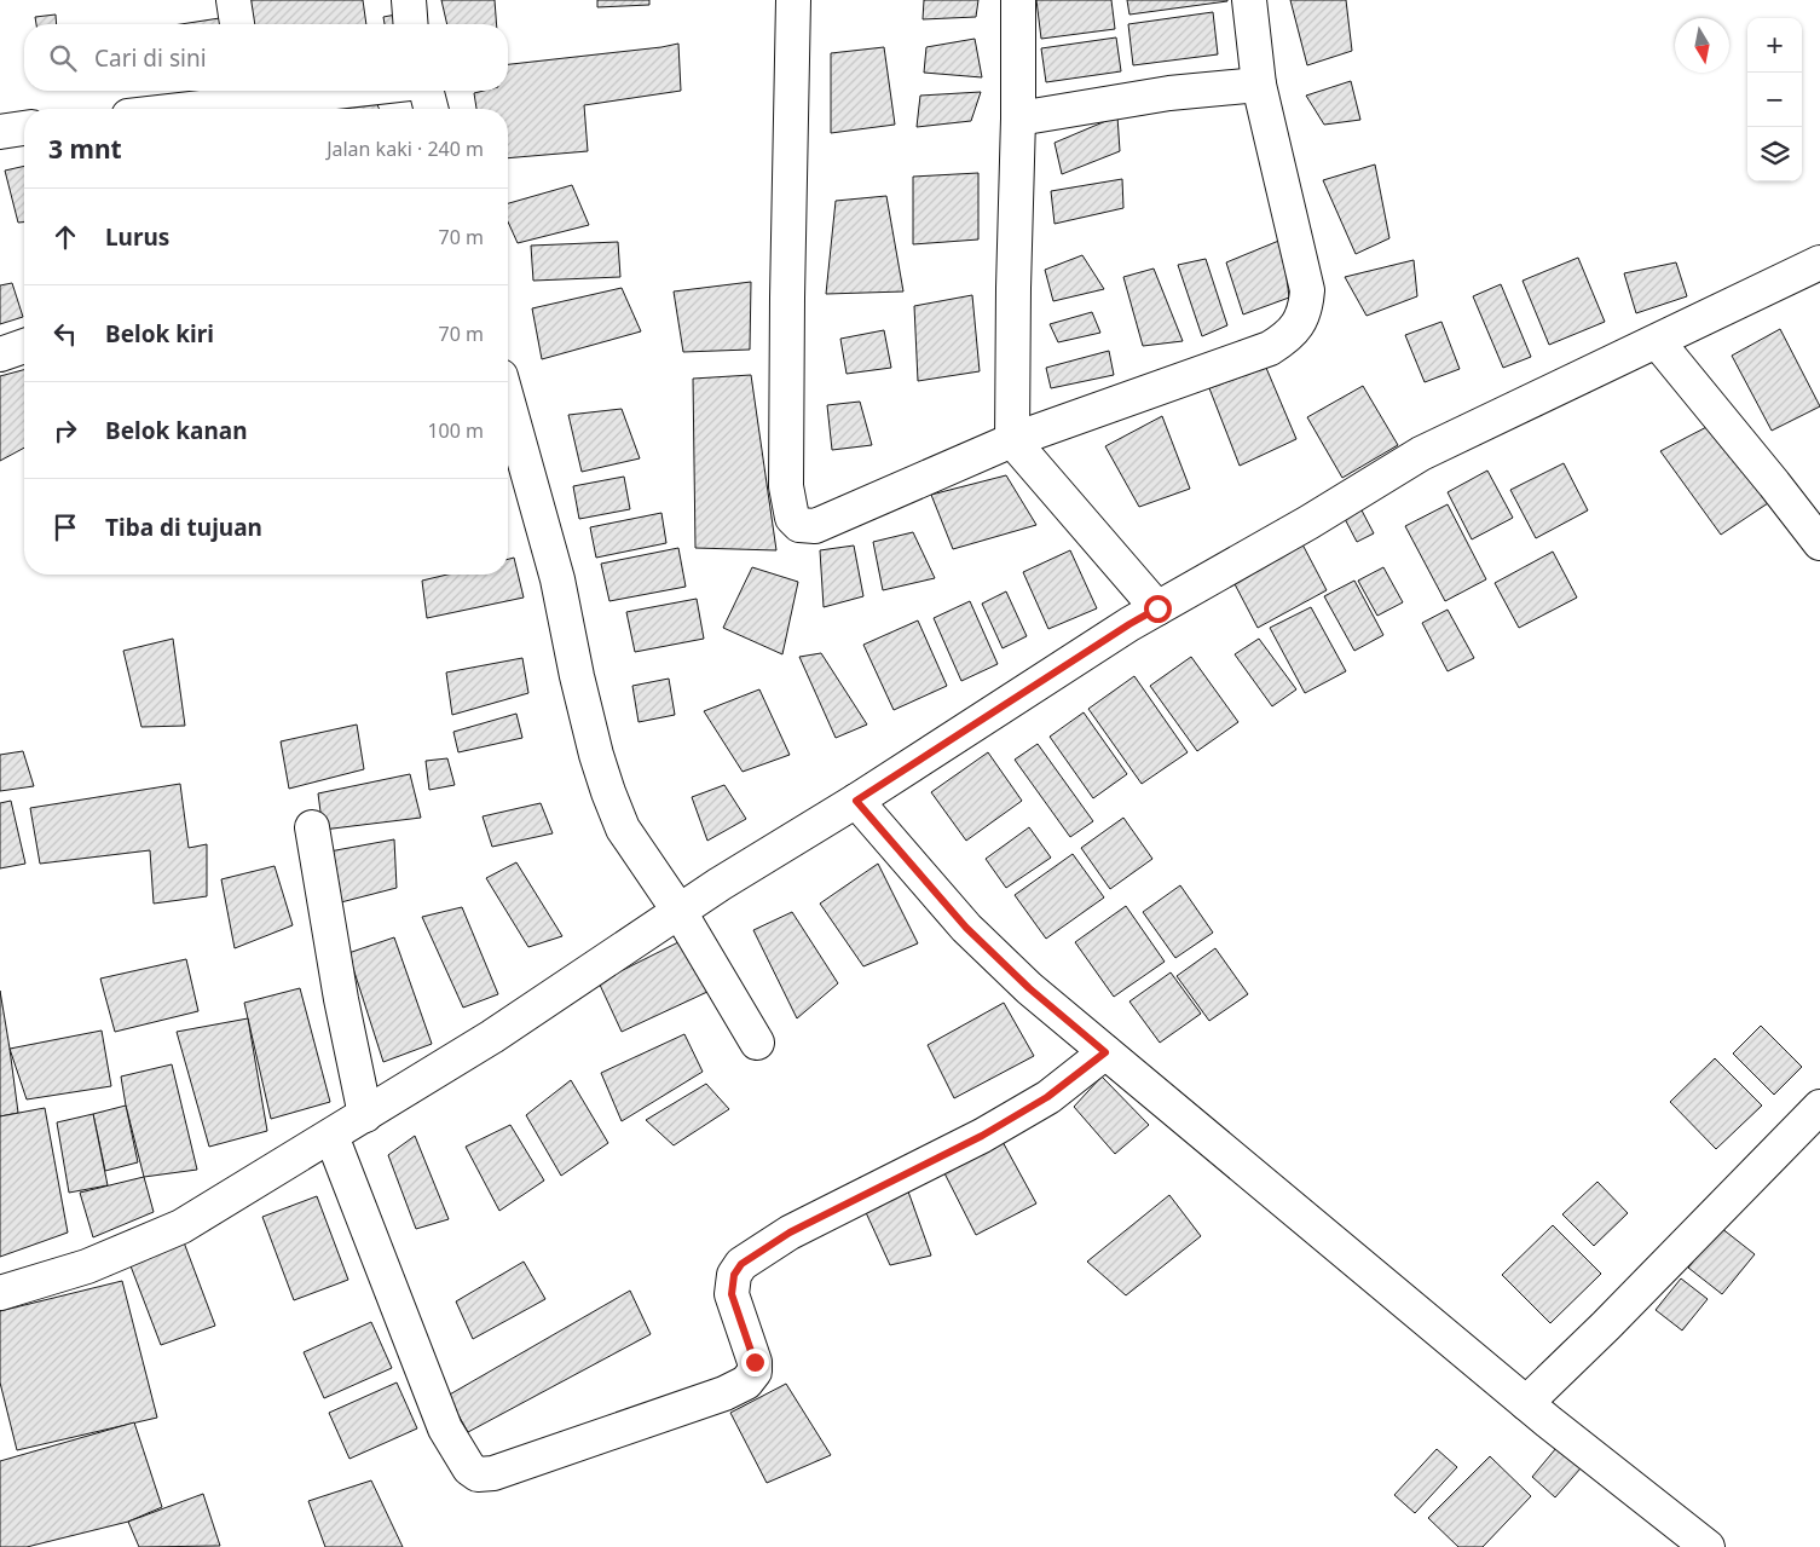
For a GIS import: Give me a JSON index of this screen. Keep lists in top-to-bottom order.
{
  "north": "bottom",
  "page": {
    "map_buttons": ["+", "−"],
    "search": "Cari di sini",
    "heading": ["3 mnt", "Jalan kaki · 240 m"],
    "list": [
      ["Lurus", "70 m"],
      ["Belok kiri", "70 m"],
      ["Belok kanan", "100 m"],
      "Tiba di tujuan"
    ]
  }
}
